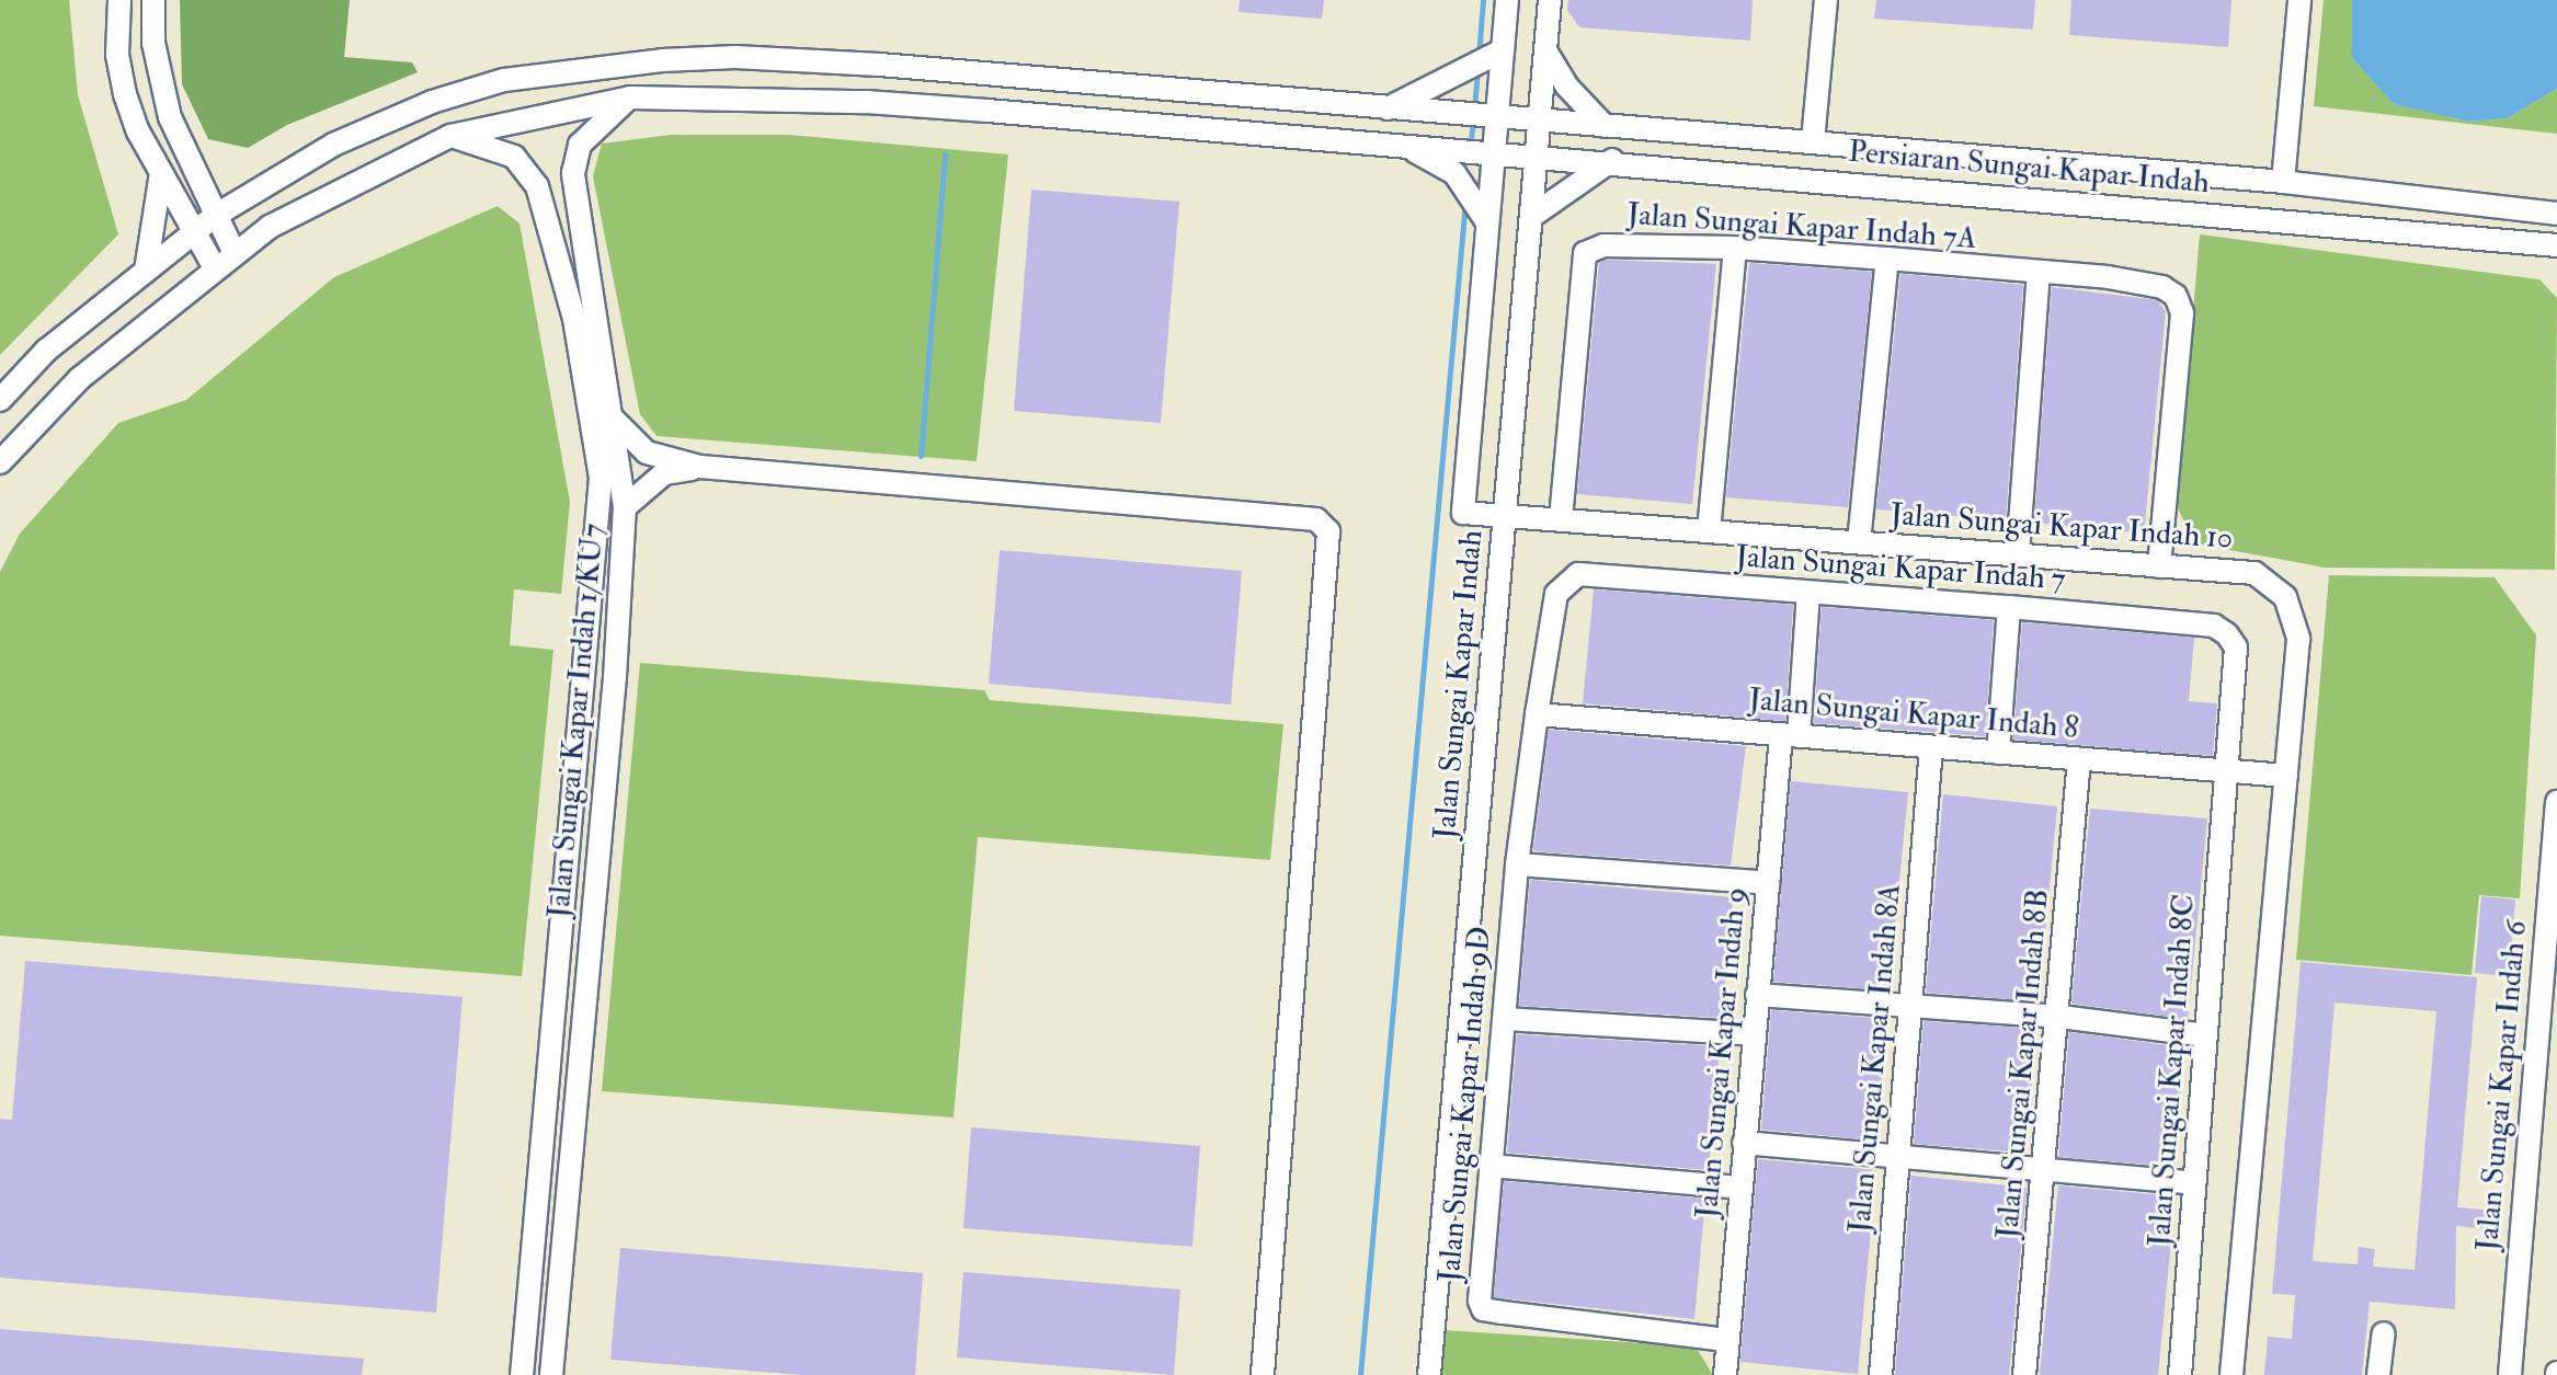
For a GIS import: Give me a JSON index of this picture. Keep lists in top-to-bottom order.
{
  "streets": {
    "street": [
      "Persiaran Sungai Kapar Indah",
      "Jalan Sungai Kapar Indah 7A",
      "Jalan Sungai Kapar Indah 10",
      "Jalan Sungai Kapar Indah 7",
      "Jalan Sungai Kapar Indah",
      "Jalan Sungai Kapar Indah 8",
      "Jalan Sungai Kapar Indah 1/KU7",
      "Jalan Sungai Kapar Indah 9",
      "Jalan Sungai Kapar Indah 8A",
      "Jalan Sungai Kapar Indah 8B",
      "Jalan Sungai Kapar Indah 8C",
      "Jalan Sungai Kapar Indah 6",
      "Jalan Sungai Kapar Indah 9D"
    ]
  },
  "crossings": [
    ["Persiaran Sungai Kapar Indah", "Jalan Sungai Kapar Indah"],
    ["Persiaran Sungai Kapar Indah", "Jalan Sungai Kapar Indah 1/KU7"],
    ["Jalan Sungai Kapar Indah 7A", "Jalan Sungai Kapar Indah 10"],
    ["Jalan Sungai Kapar Indah 10", "Jalan Sungai Kapar Indah"],
    ["Jalan Sungai Kapar Indah 10", "Jalan Sungai Kapar Indah 8"],
    ["Jalan Sungai Kapar Indah 7", "Jalan Sungai Kapar Indah 8"],
    ["Jalan Sungai Kapar Indah 7", "Jalan Sungai Kapar Indah 9"],
    ["Jalan Sungai Kapar Indah 7", "Jalan Sungai Kapar Indah 8C"],
    ["Jalan Sungai Kapar Indah 7", "Jalan Sungai Kapar Indah 9D"],
    ["Jalan Sungai Kapar Indah 8", "Jalan Sungai Kapar Indah 9"],
    ["Jalan Sungai Kapar Indah 8", "Jalan Sungai Kapar Indah 8A"],
    ["Jalan Sungai Kapar Indah 8", "Jalan Sungai Kapar Indah 8B"],
    ["Jalan Sungai Kapar Indah 8", "Jalan Sungai Kapar Indah 8C"],
    ["Jalan Sungai Kapar Indah 8", "Jalan Sungai Kapar Indah 9D"],
    ["Jalan Sungai Kapar Indah 9", "Jalan Sungai Kapar Indah 9D"]
  ]
}
